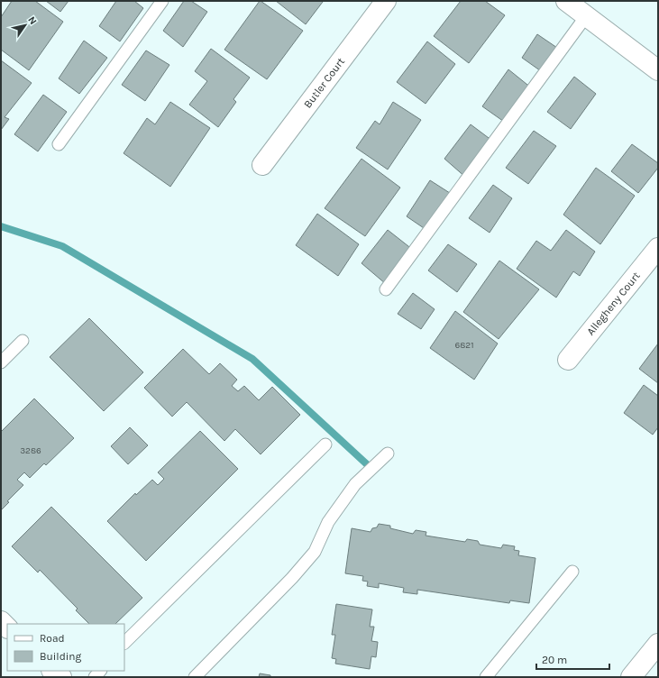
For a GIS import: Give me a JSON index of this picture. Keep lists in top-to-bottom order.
{
  "streets": {
    "main road": ["Butler Court", "Allegheny Court"]
  },
  "house_numbers": ["6821", "3286"],
  "legend": ["Road", "Building"],
  "scale_bar": "20 m",
  "north": "top right"
}
